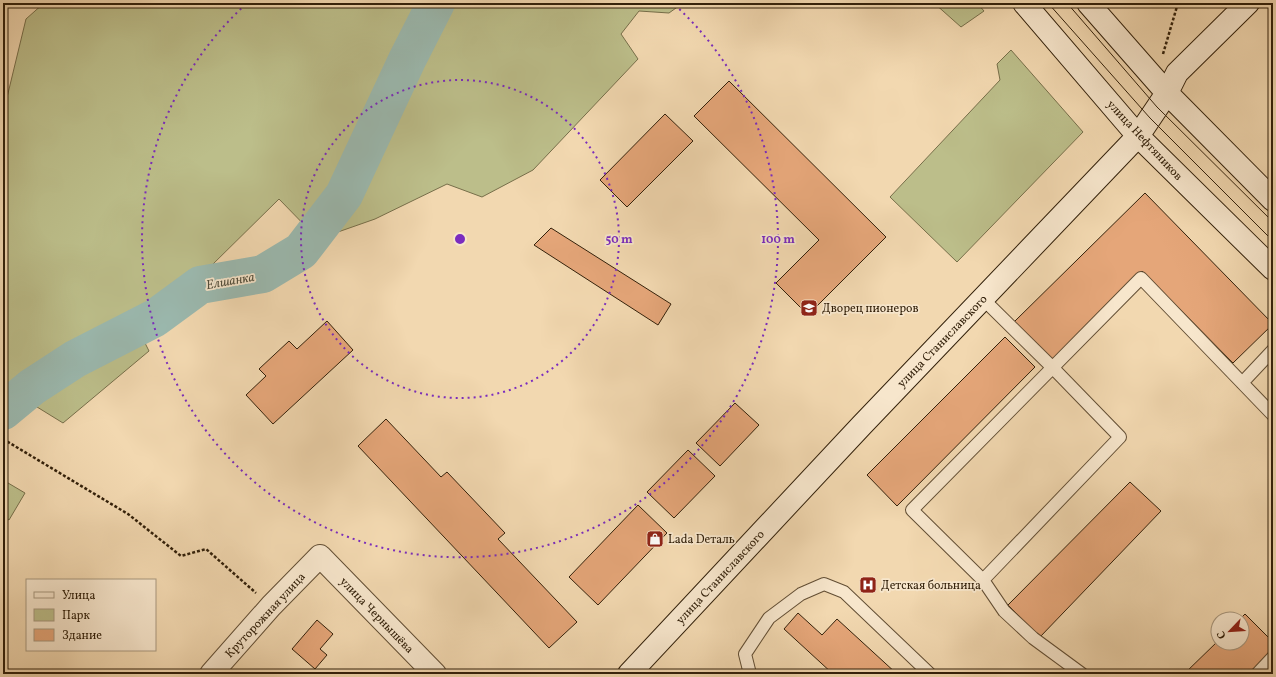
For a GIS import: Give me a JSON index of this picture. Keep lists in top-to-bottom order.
{
  "streets": {
    "main road": [
      "улица Нефтяников",
      "улица Станиславского",
      "Круторожная улица",
      "улица Чернышёва"
    ]
  },
  "crossings": [
    ["улица Нефтяников", "улица Станиславского"],
    ["Круторожная улица", "улица Чернышёва"]
  ],
  "water": ["Елшанка"],
  "places": {
    "school or university": ["Дворец пионеров"],
    "shop": ["Lada Dеталь"],
    "hospital": ["Детская больница"]
  },
  "legend": ["Улица", "Парк", "Здание"],
  "north": "bottom left",
  "rings": ["50 m", "100 m"]
}
